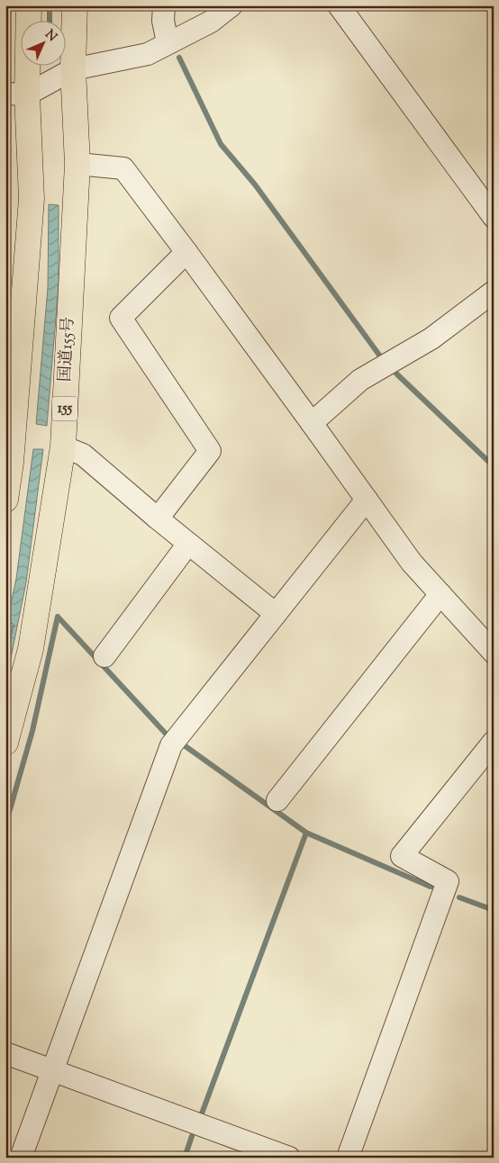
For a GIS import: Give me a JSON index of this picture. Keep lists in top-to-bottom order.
{
  "streets": {
    "highway": ["国道155号", "155"]
  },
  "north": "top right"
}
